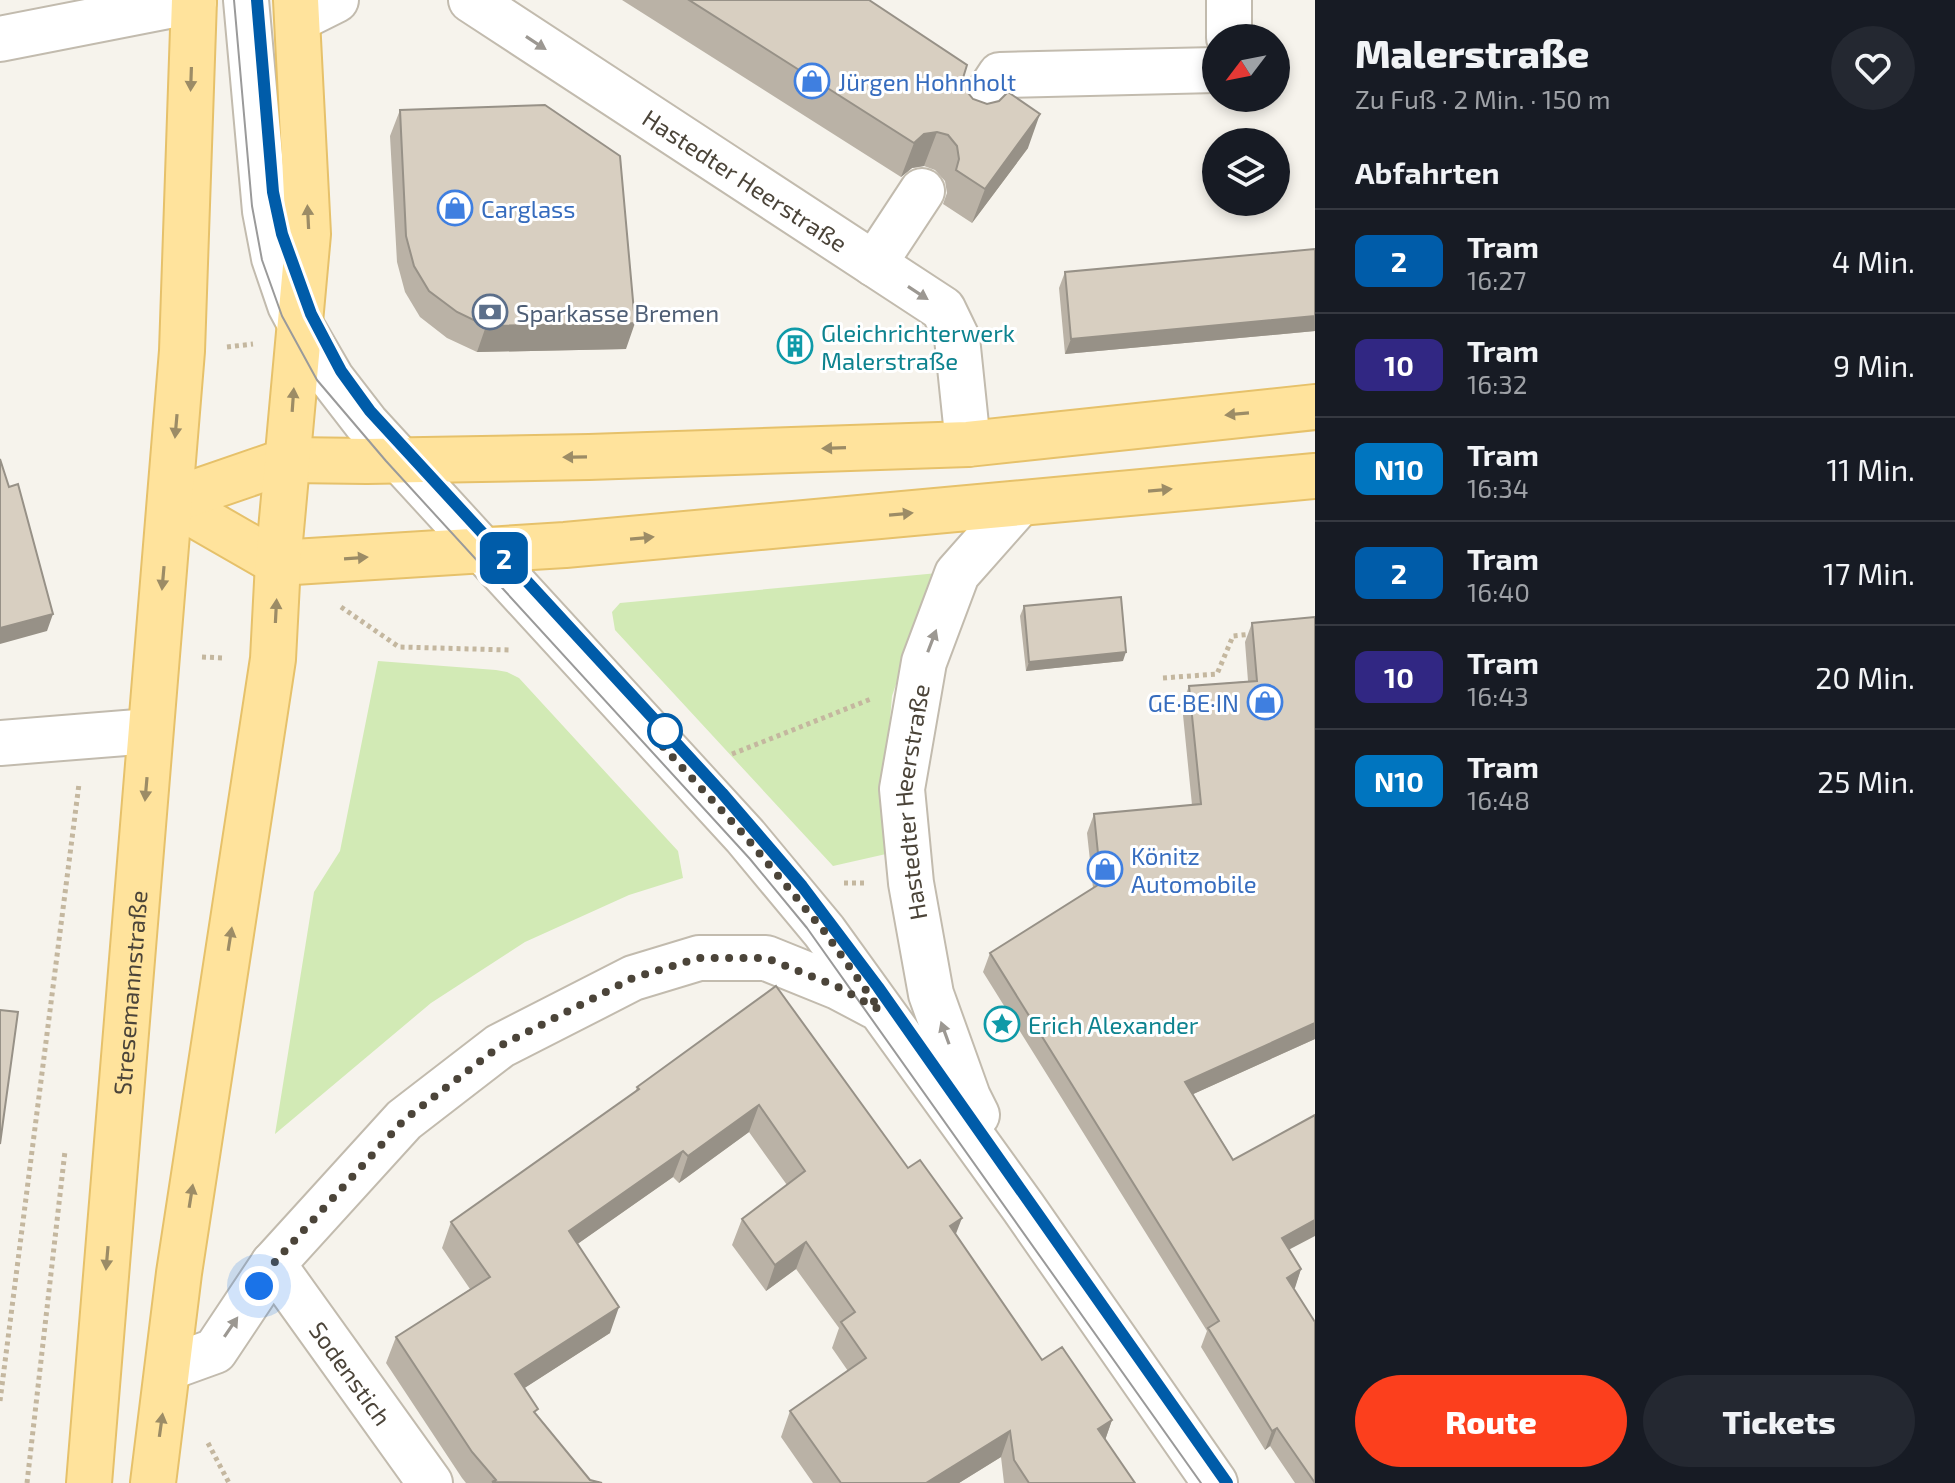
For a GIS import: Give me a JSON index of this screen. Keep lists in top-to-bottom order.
{
  "streets": {
    "main road": ["Stresemannstraße"],
    "street": ["Hastedter Heerstraße", "Sodenstich"]
  },
  "crossings": [
    ["Hastedter Heerstraße", "Sodenstich"]
  ],
  "places": {
    "shop": [
      "Jürgen Hohnholt",
      "Carglass",
      "GE·BE·IN",
      "Könitz Automobile"
    ],
    "bank": ["Sparkasse Bremen"],
    "building": ["Gleichrichterwerk Malerstraße"],
    "place": ["Erich Alexander"]
  },
  "lines": ["tram line 2"],
  "north": "bottom left",
  "page": {
    "on_map": "2",
    "heading": [
      ["Malerstraße", "Zu Fuß · 2 Min. · 150 m"],
      "Abfahrten"
    ],
    "list": [
      {
        "mark": "2",
        "name": "Tram",
        "note": "16:27",
        "value": "4 Min."
      },
      {
        "mark": "10",
        "name": "Tram",
        "note": "16:32",
        "value": "9 Min."
      },
      {
        "mark": "N10",
        "name": "Tram",
        "note": "16:34",
        "value": "11 Min."
      },
      {
        "mark": "2",
        "name": "Tram",
        "note": "16:40",
        "value": "17 Min."
      },
      {
        "mark": "10",
        "name": "Tram",
        "note": "16:43",
        "value": "20 Min."
      },
      {
        "mark": "N10",
        "name": "Tram",
        "note": "16:48",
        "value": "25 Min."
      }
    ],
    "buttons": ["Route", "Tickets"]
  }
}
